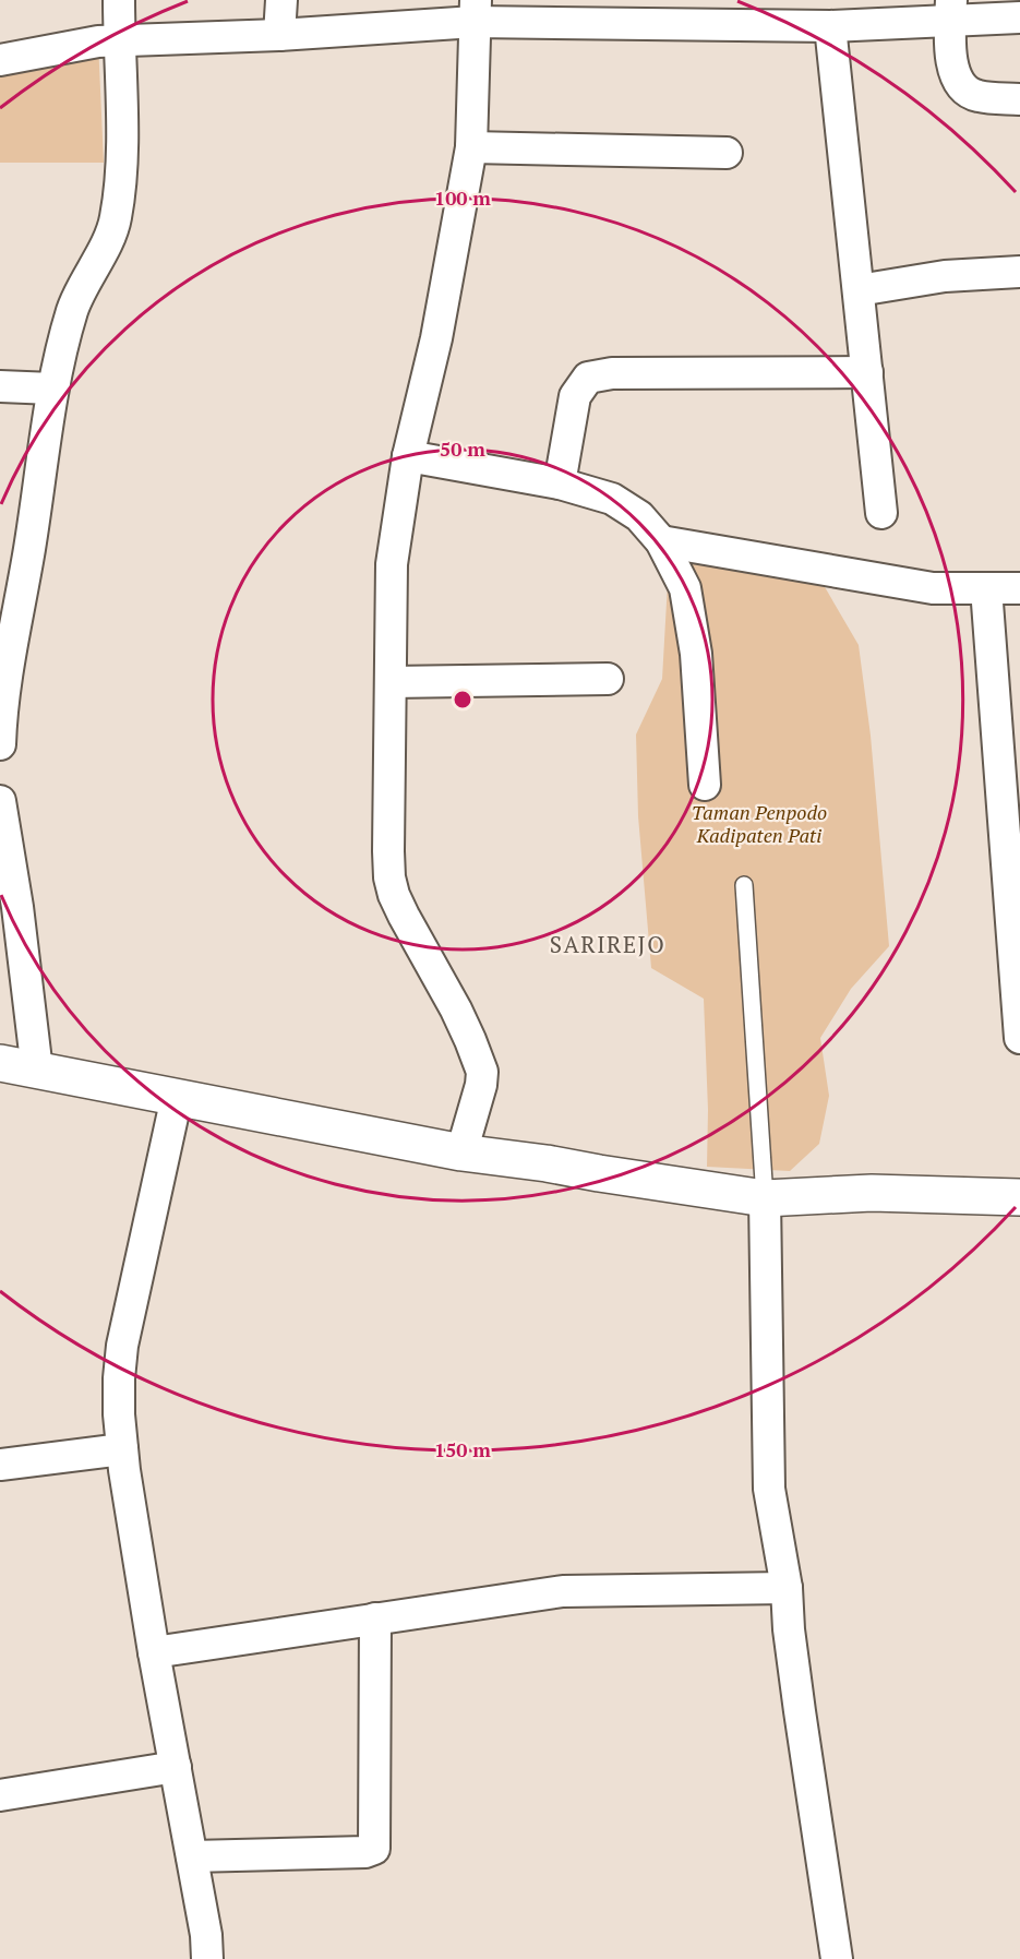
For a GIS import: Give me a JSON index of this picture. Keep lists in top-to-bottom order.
{
  "districts": ["SARIREJO"],
  "parks": ["Taman Penpodo Kadipaten Pati"],
  "rings": ["100 m", "50 m", "150 m"]
}
